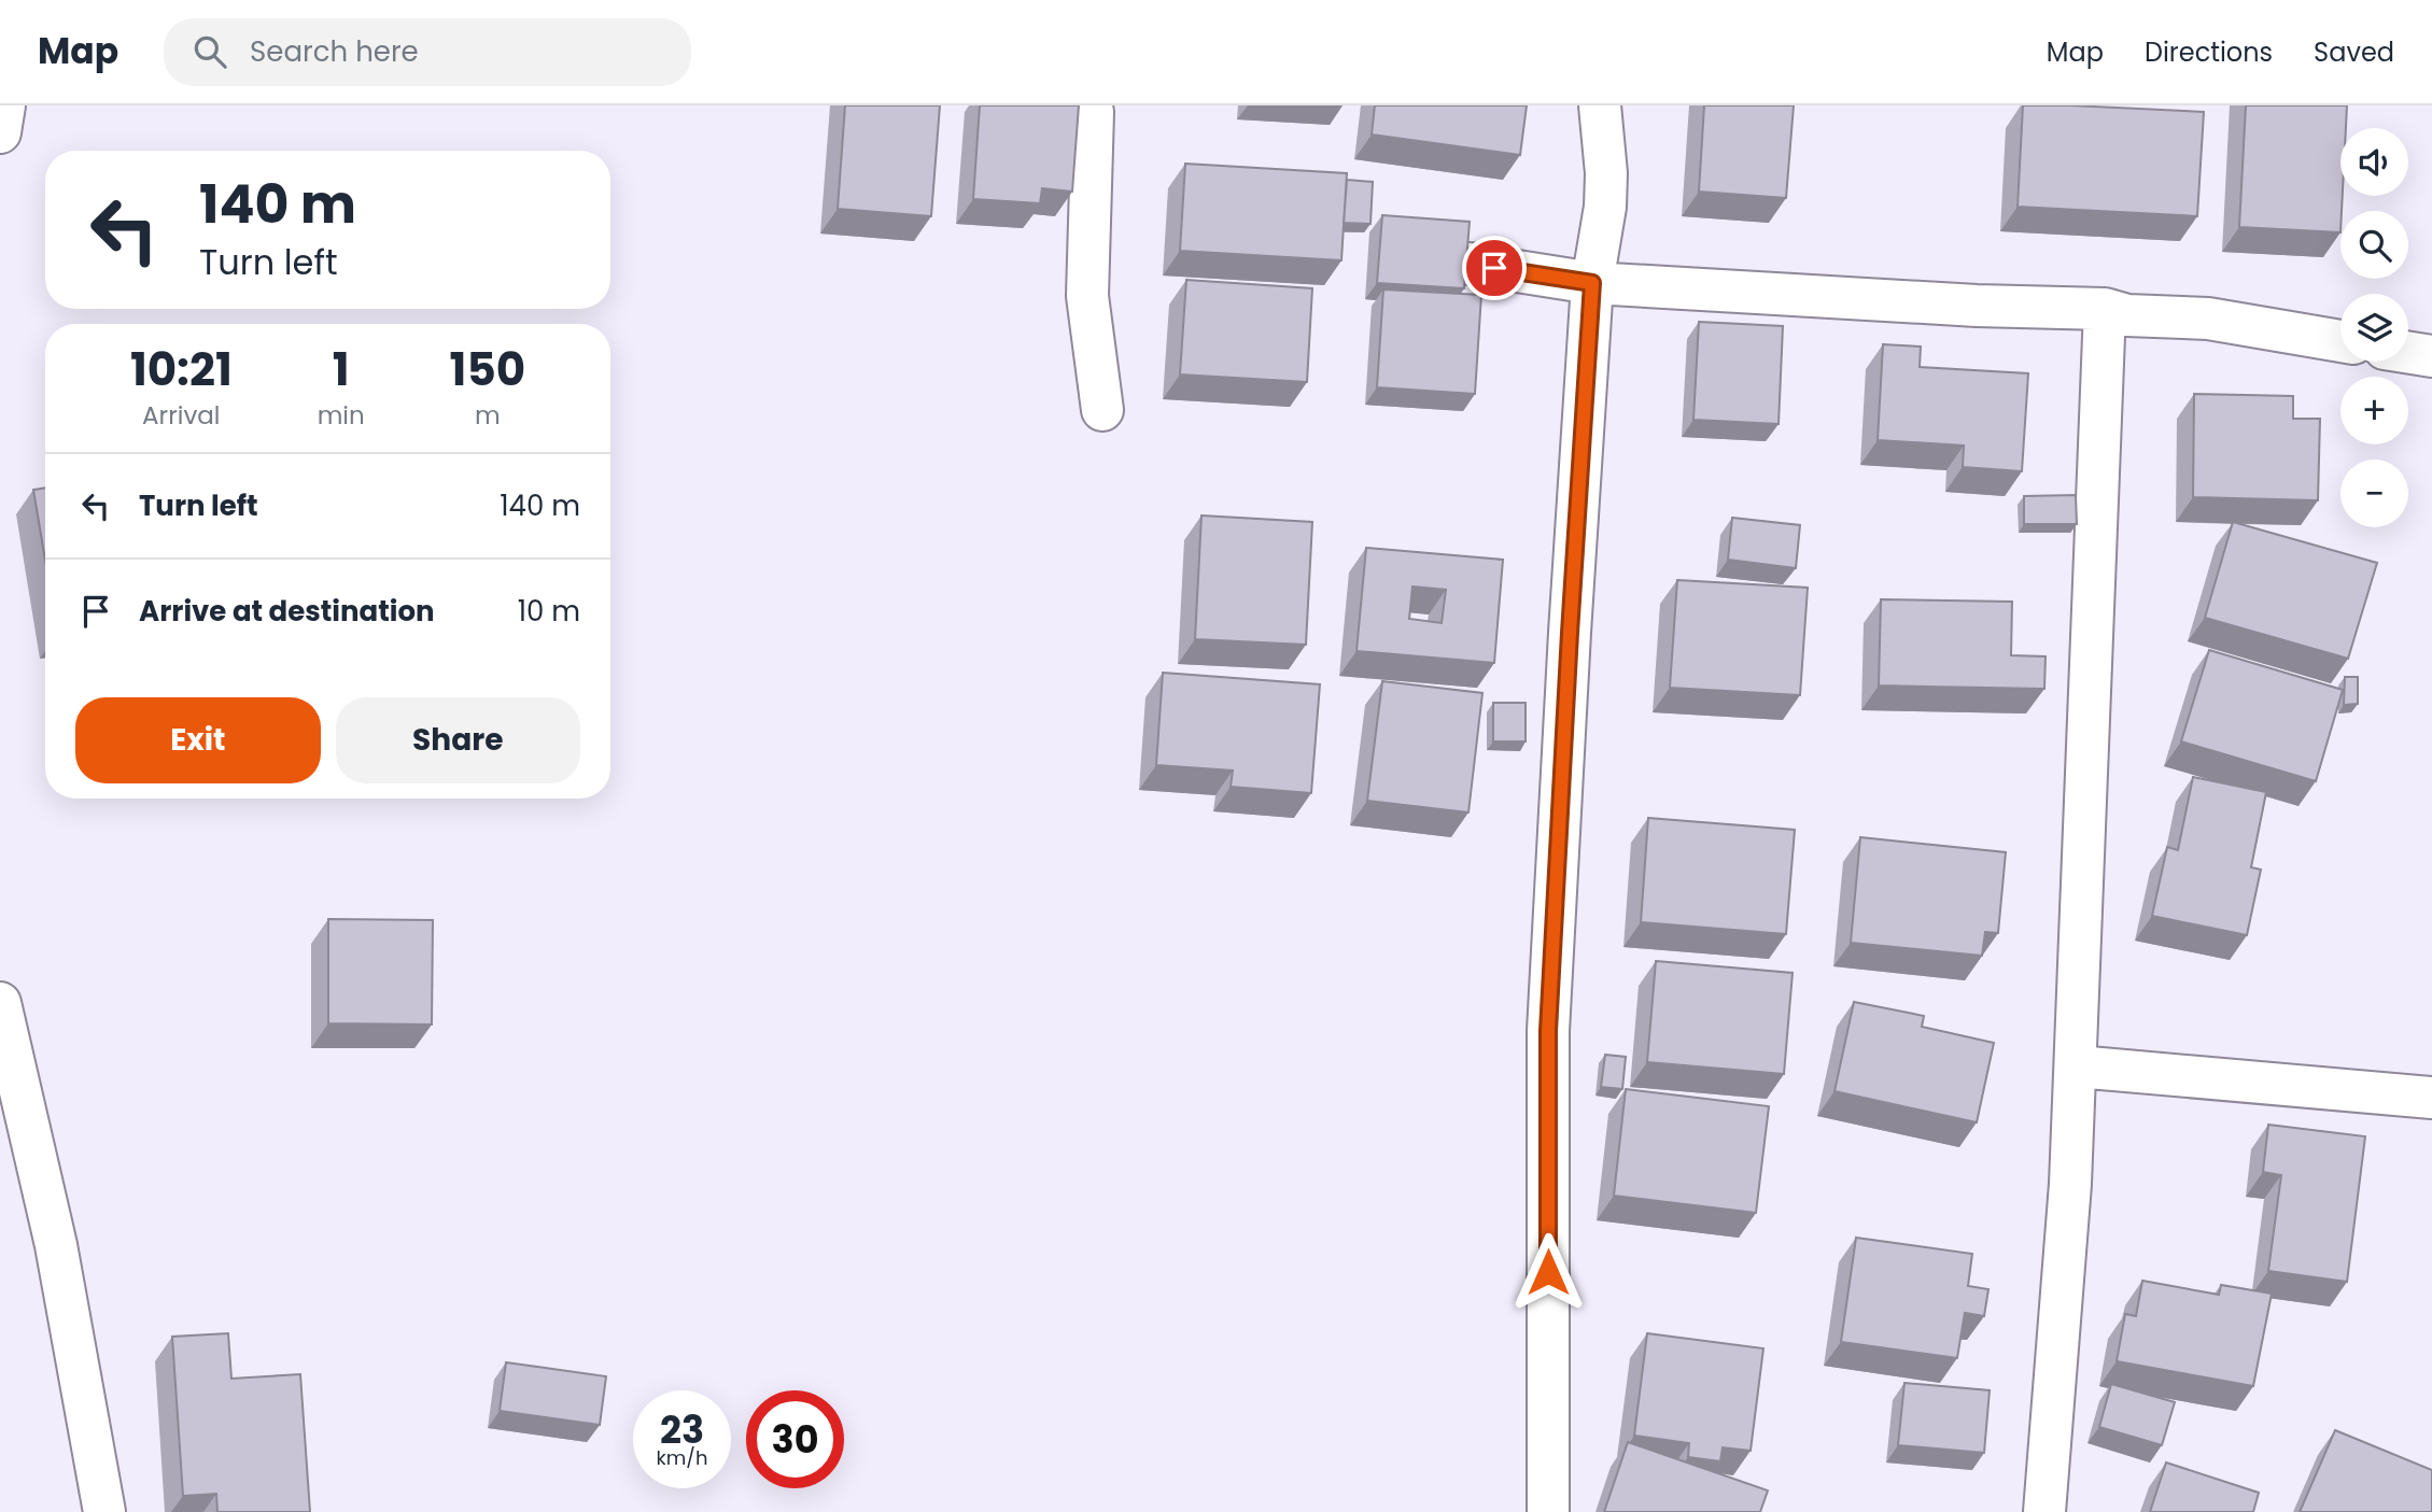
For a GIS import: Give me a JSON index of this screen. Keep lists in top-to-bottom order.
{
  "page": {
    "header": "Map",
    "search": "Search here",
    "nav": ["Map", "Directions", "Saved"],
    "map_buttons": ["+", "−"],
    "turn": ["140 m", "Turn left"],
    "eta": [
      "10:21",
      "Arrival",
      "1",
      "min",
      "150",
      "m"
    ],
    "list": [
      {
        "name": "Turn left",
        "value": "140 m"
      },
      {
        "name": "Arrive at destination",
        "value": "10 m"
      }
    ],
    "buttons": ["Exit", "Share"],
    "speed": "23 km/h",
    "limit": "30"
  }
}
